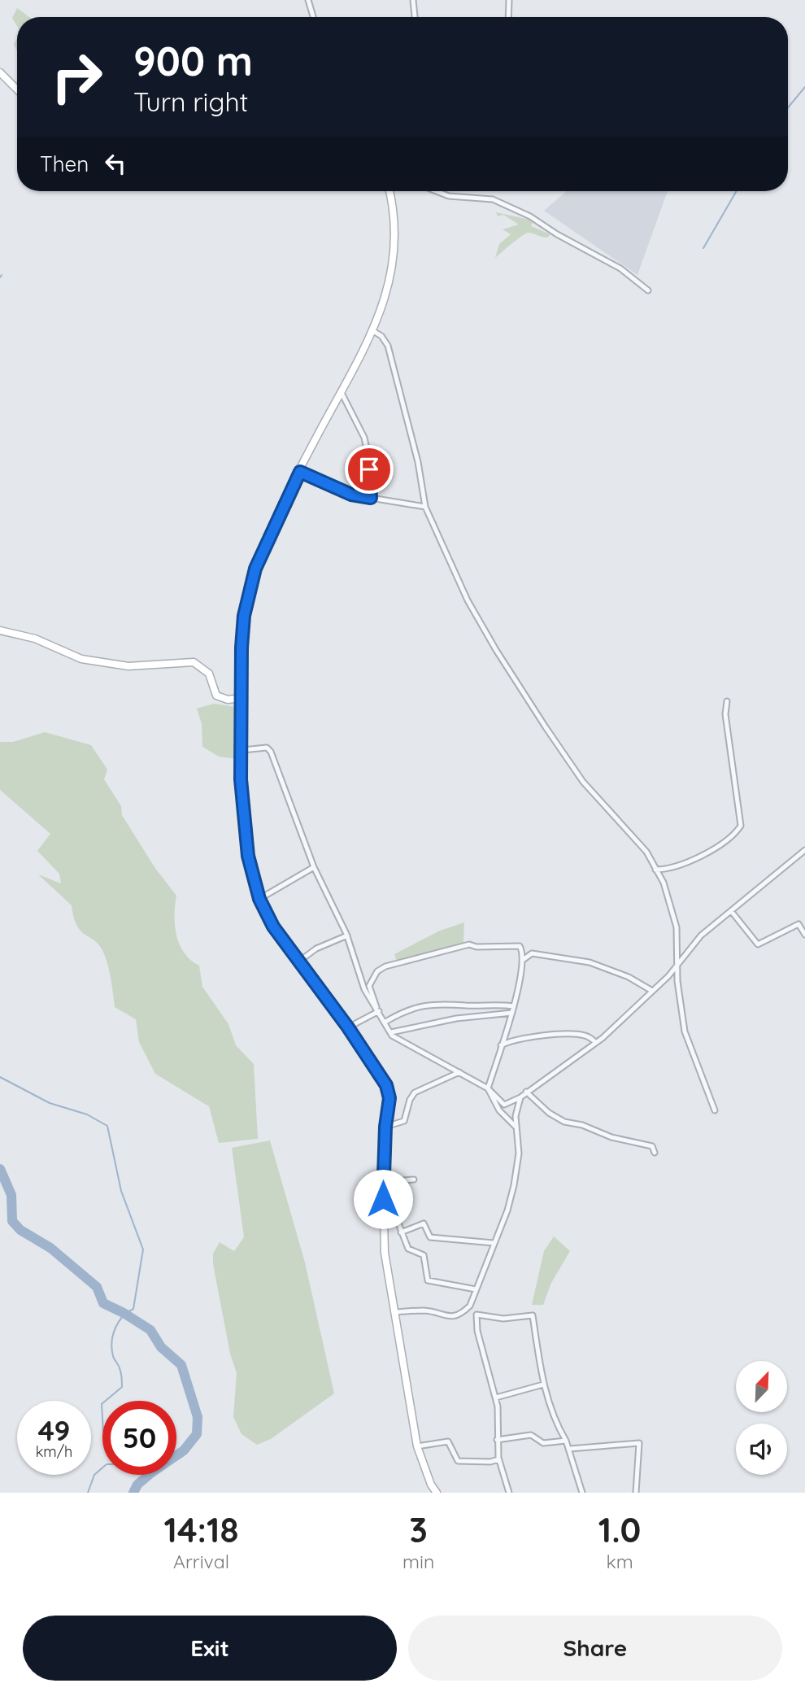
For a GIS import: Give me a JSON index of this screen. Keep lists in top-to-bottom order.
{
  "north": "top right",
  "page": {
    "turn": ["900 m", "Turn right"],
    "then": "Then",
    "speed": "49 km/h",
    "limit": "50",
    "eta": [
      "14:18",
      "Arrival",
      "3",
      "min",
      "1.0",
      "km"
    ],
    "buttons": ["Exit", "Share"]
  }
}
